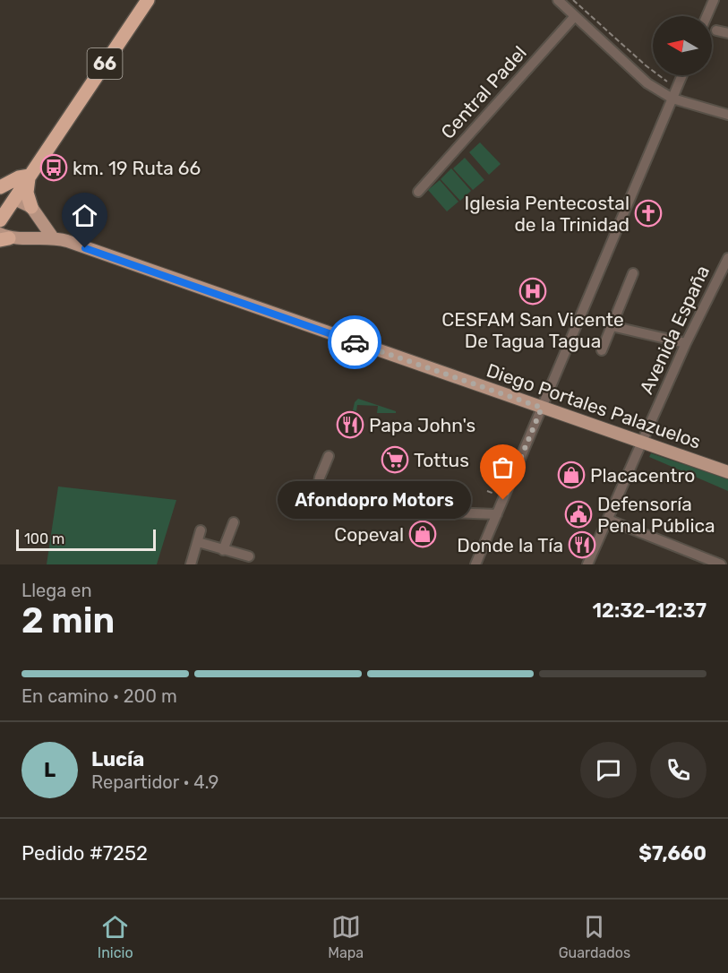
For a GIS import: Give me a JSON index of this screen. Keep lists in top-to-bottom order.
{
  "streets": {
    "highway": ["66"],
    "main road": ["Diego Portales Palazuelos"],
    "street": ["Central Padel", "Avenida España"]
  },
  "crossings": [
    ["Avenida España", "Diego Portales Palazuelos"]
  ],
  "places": {
    "bus stop": ["km. 19 Ruta 66"],
    "church": ["Iglesia Pentecostal de la Trinidad"],
    "hospital": ["CESFAM San Vicente De Tagua Tagua"],
    "restaurant": ["Papa John's", "Donde la Tía"],
    "supermarket": ["Tottus"],
    "shop": ["Placacentro", "Copeval"],
    "other": ["Afondopro Motors"],
    "public building": ["Defensoría Penal Pública"]
  },
  "scale_bar": "100 m",
  "north": "left",
  "page": {
    "bubble": "Afondopro Motors",
    "scale": "100 m",
    "heading": ["2 min", "Llega en", "12:32–12:37"],
    "panel": [
      "Lucía",
      "Repartidor · 4.9",
      "Pedido #7252",
      "$7,660"
    ],
    "bar": "En camino · 200 m",
    "round": "L",
    "tabs": ["Inicio", "Mapa", "Guardados"]
  }
}
